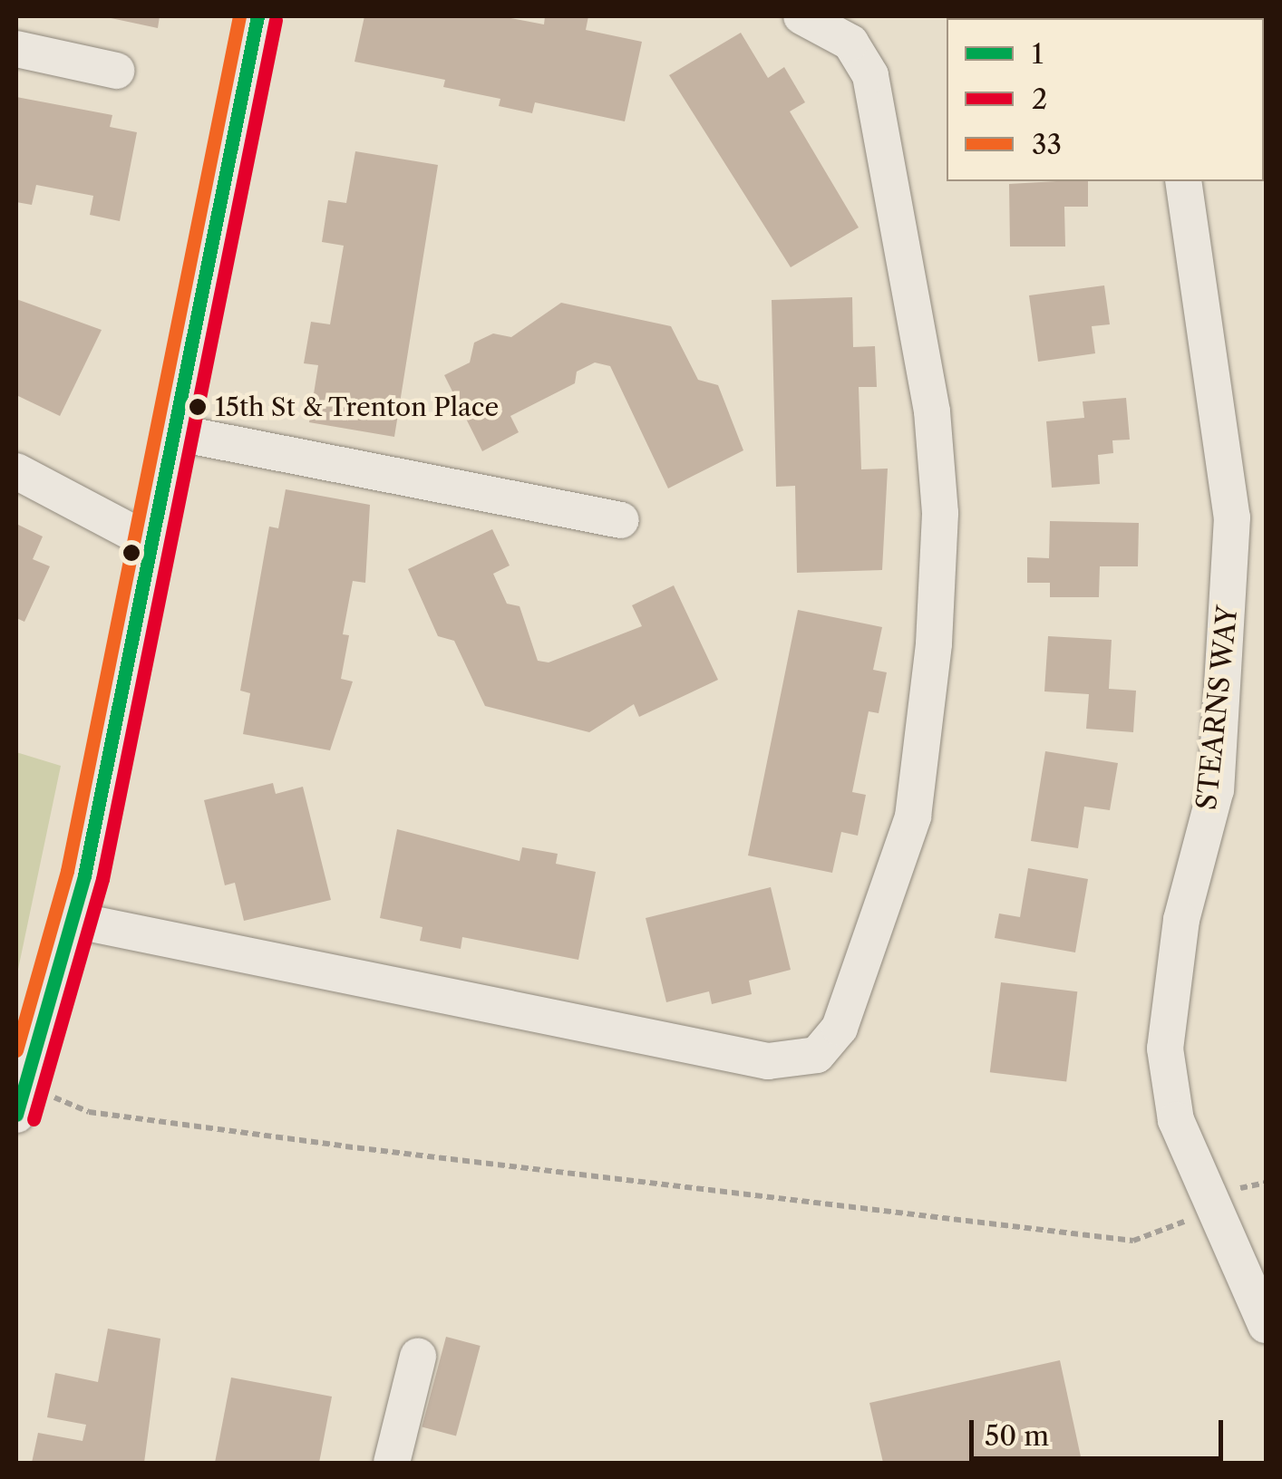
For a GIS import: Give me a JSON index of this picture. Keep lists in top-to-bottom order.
{
  "streets": {
    "street": ["STEARNS WAY"]
  },
  "places": ["15th St & Trenton Place"],
  "lines": ["transit line 1", "transit line 33", "transit line 2"],
  "legend": ["1", "2", "33"],
  "scale_bar": "50 m"
}
